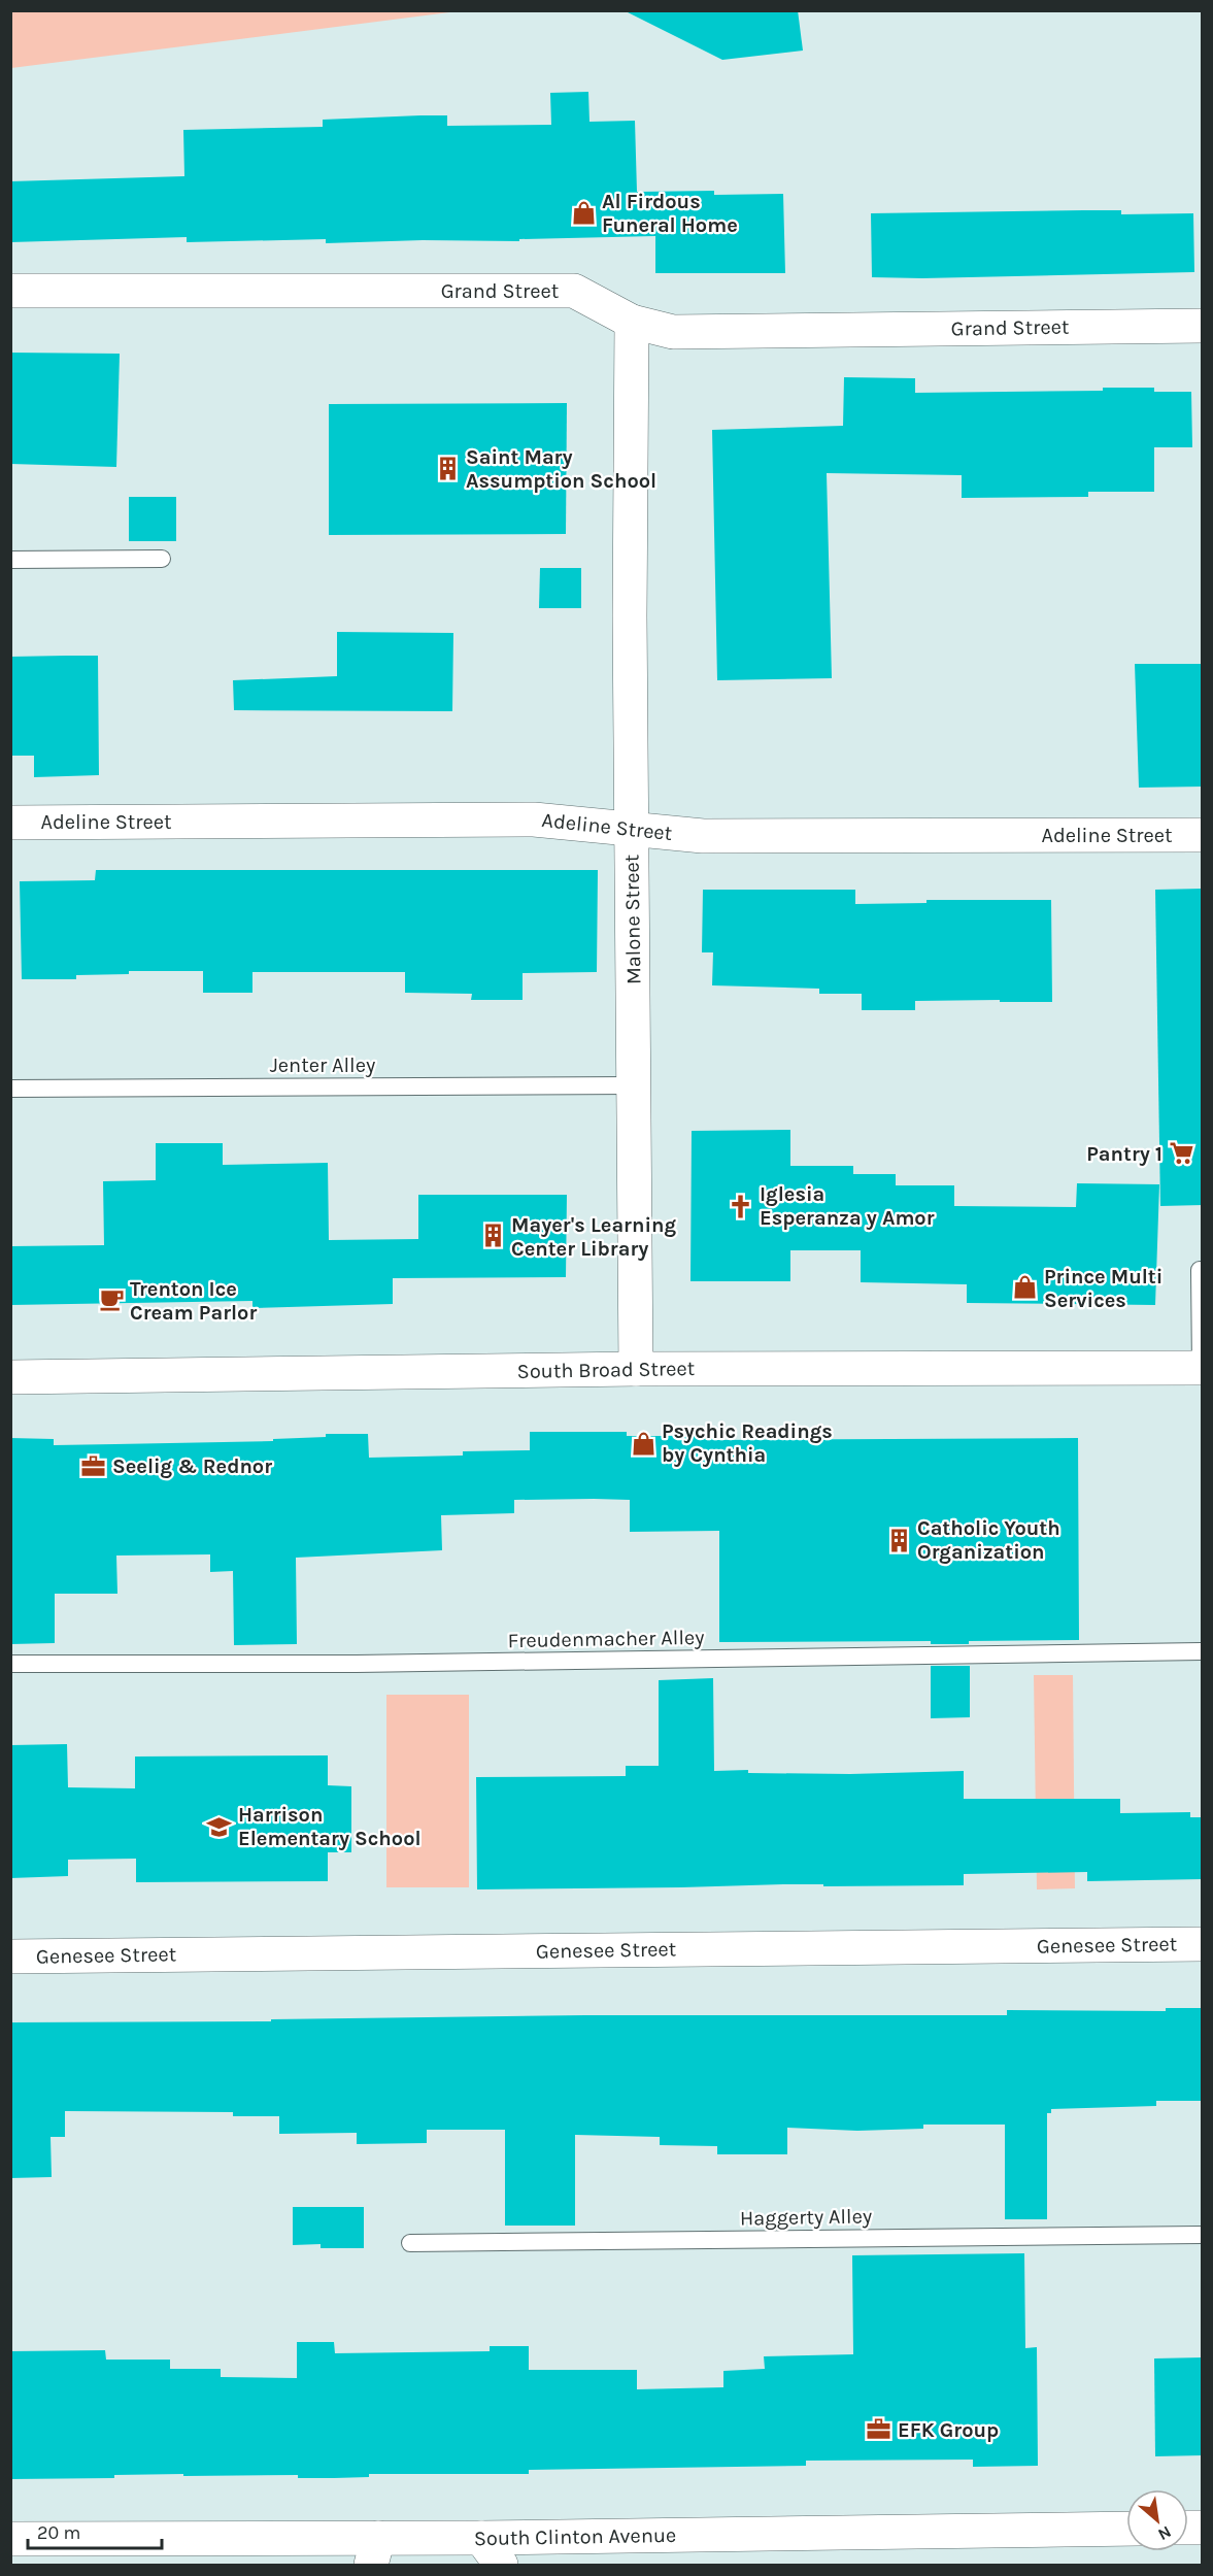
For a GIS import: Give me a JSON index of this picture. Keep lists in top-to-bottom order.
{
  "streets": {
    "street": [
      "Grand Street",
      "Adeline Street",
      "Malone Street",
      "South Broad Street",
      "Genesee Street",
      "South Clinton Avenue"
    ],
    "lane": ["Jenter Alley", "Freudenmacher Alley", "Haggerty Alley"]
  },
  "crossings": [
    ["Grand Street", "Malone Street"],
    ["Adeline Street", "Malone Street"],
    ["Malone Street", "Jenter Alley"],
    ["Malone Street", "South Broad Street"]
  ],
  "places": {
    "shop": ["Al Firdous Funeral Home", "Prince Multi Services", "Psychic Readings by Cynthia"],
    "building": ["Saint Mary Assumption School", "Mayer's Learning Center Library", "Catholic Youth Organization"],
    "supermarket": ["Pantry 1"],
    "church": ["Iglesia Esperanza y Amor"],
    "cafe": ["Trenton Ice Cream Parlor"],
    "office": ["Seelig & Rednor", "EFK Group"],
    "school or university": ["Harrison Elementary School"]
  },
  "scale_bar": "20 m",
  "north": "bottom right"
}
